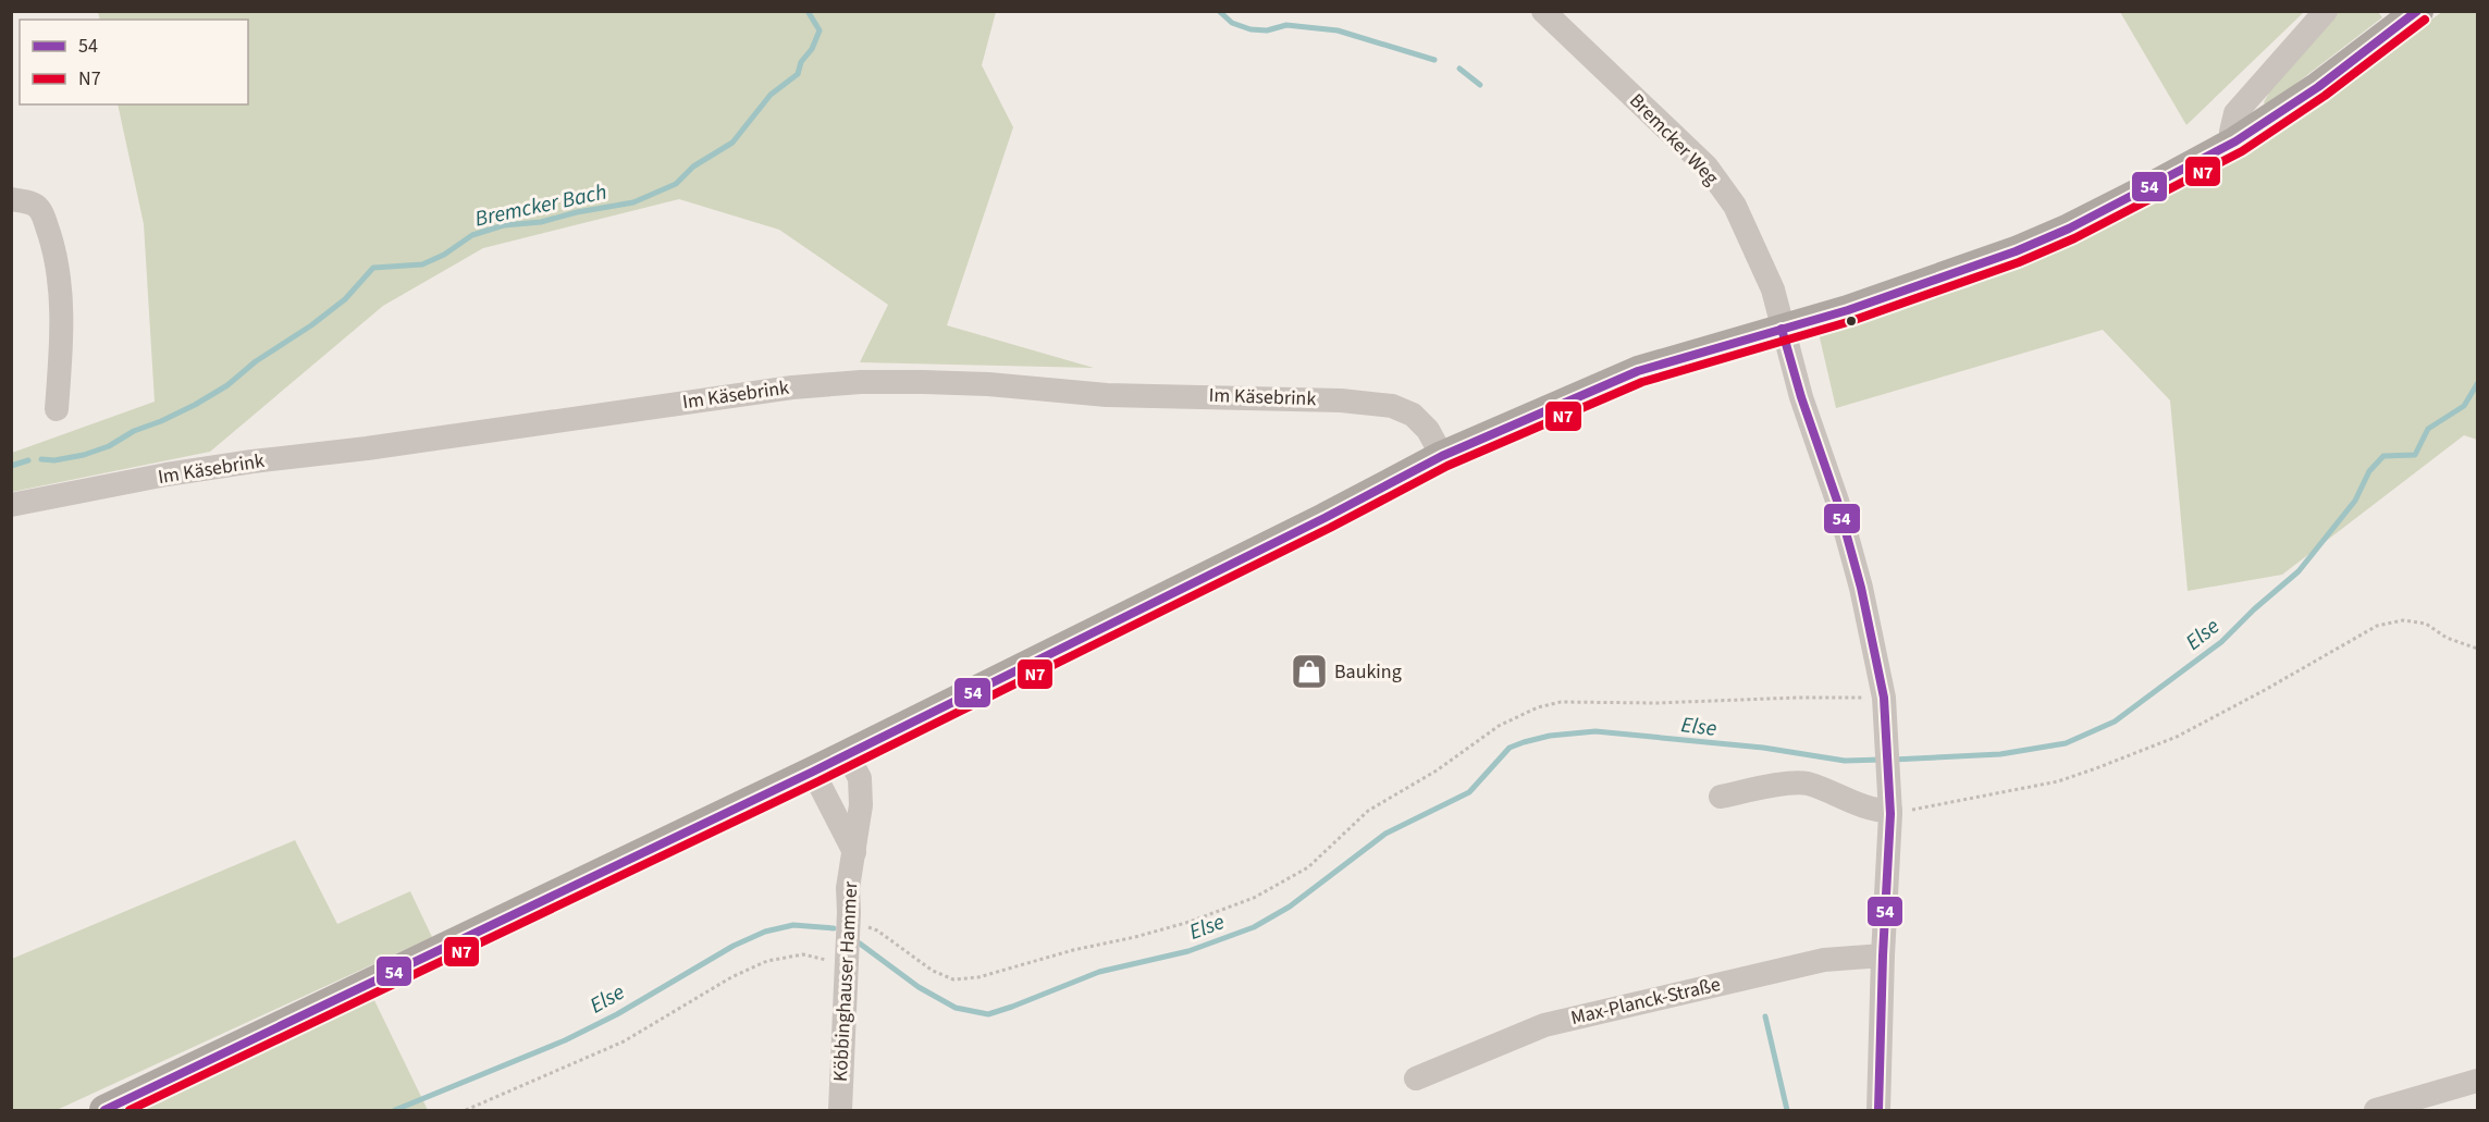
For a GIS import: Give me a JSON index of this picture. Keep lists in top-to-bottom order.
{
  "streets": {
    "street": [
      "Bremcker Weg",
      "Im Käsebrink",
      "Köbbinghauser Hammer",
      "Max-Planck-Straße"
    ]
  },
  "crossings": [
    ["Bremcker Weg", "Max-Planck-Straße"]
  ],
  "water": ["Bremcker Bach", "Else"],
  "places": {
    "shop": ["Bauking"]
  },
  "lines": ["transit line 54", "transit line N7"],
  "legend": ["54", "N7"]
}
